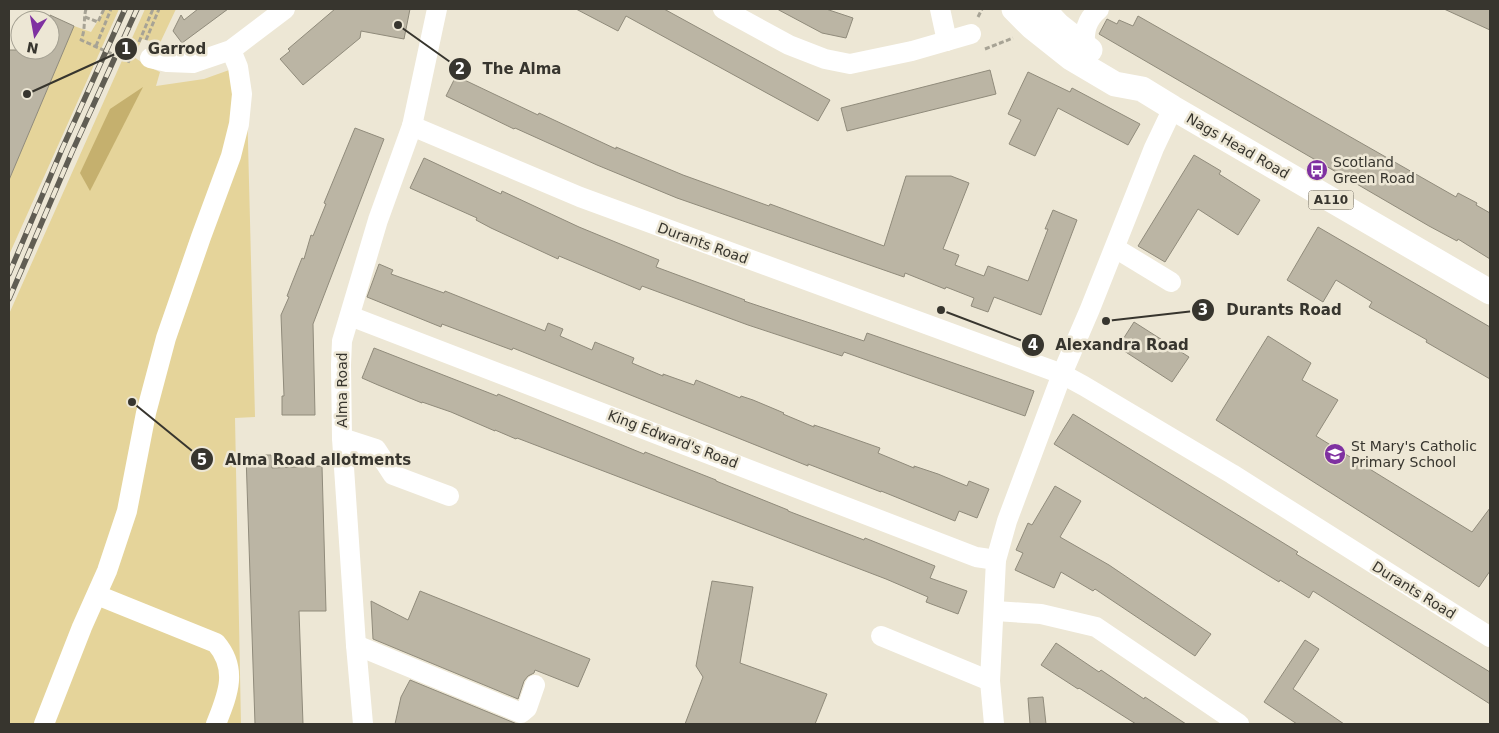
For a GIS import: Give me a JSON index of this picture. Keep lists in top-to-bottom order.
{
  "streets": {
    "main road": ["Nags Head Road", "A110"],
    "street": ["Durants Road", "Alma Road", "King Edward's Road"]
  },
  "crossings": [
    ["Nags Head Road", "A110"],
    ["Durants Road", "Alma Road"],
    ["Alma Road", "King Edward's Road"]
  ],
  "places": {
    "other": [
      "The Alma",
      "Garrod",
      "Alexandra Road",
      "Durants Road",
      "Alma Road allotments"
    ],
    "bus stop": ["Scotland Green Road"],
    "school or university": ["St Mary's Catholic Primary School"]
  },
  "north": "bottom"
}
